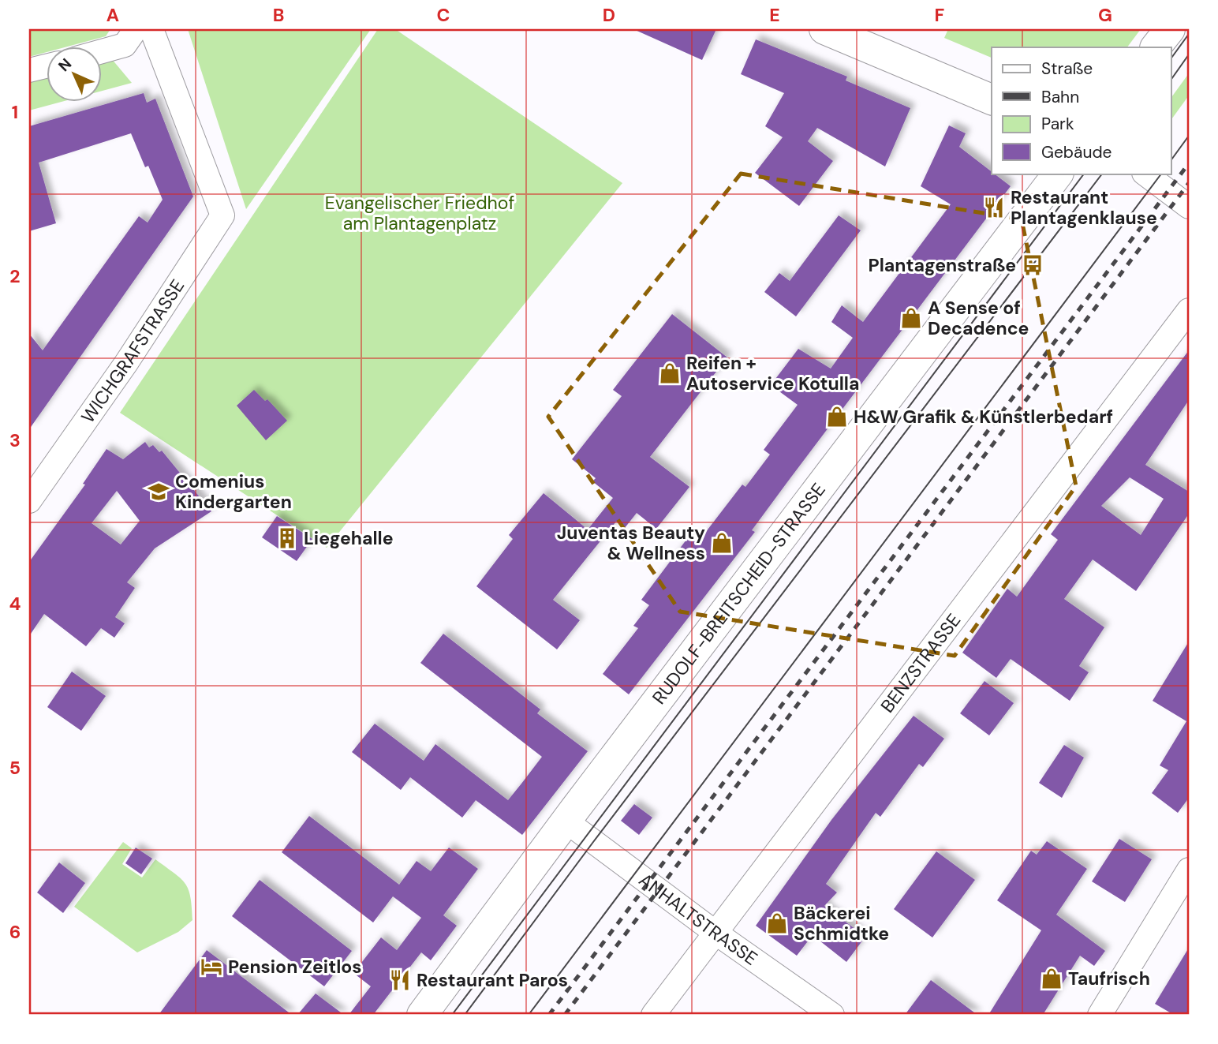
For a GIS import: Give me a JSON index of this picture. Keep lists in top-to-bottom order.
{
  "streets": {
    "street": [
      "WICHGRAFSTRASSE",
      "RUDOLF-BREITSCHEID-STRASSE",
      "BENZSTRASSE",
      "ANHALTSTRASSE"
    ]
  },
  "crossings": [
    ["RUDOLF-BREITSCHEID-STRASSE", "ANHALTSTRASSE"],
    ["BENZSTRASSE", "ANHALTSTRASSE"]
  ],
  "parks": ["Evangelischer Friedhof am Plantagenplatz"],
  "places": {
    "restaurant": ["Restaurant Plantagenklause", "Restaurant Paros"],
    "bus stop": ["Plantagenstraße"],
    "shop": [
      "A Sense of Decadence",
      "Reifen + Autoservice Kotulla",
      "H&W Grafik & Künstlerbedarf",
      "Juventas Beauty & Wellness",
      "Bäckerei Schmidtke",
      "Taufrisch"
    ],
    "school or university": ["Comenius Kindergarten"],
    "building": ["Liegehalle"],
    "hotel": ["Pension Zeitlos"]
  },
  "legend": [
    "Straße",
    "Bahn",
    "Park",
    "Gebäude"
  ],
  "north": "top left",
  "grid": {
    "columns": [
      "A",
      "B",
      "C",
      "D",
      "E",
      "F",
      "G"
    ],
    "rows": [
      "1",
      "2",
      "3",
      "4",
      "5",
      "6"
    ]
  }
}
